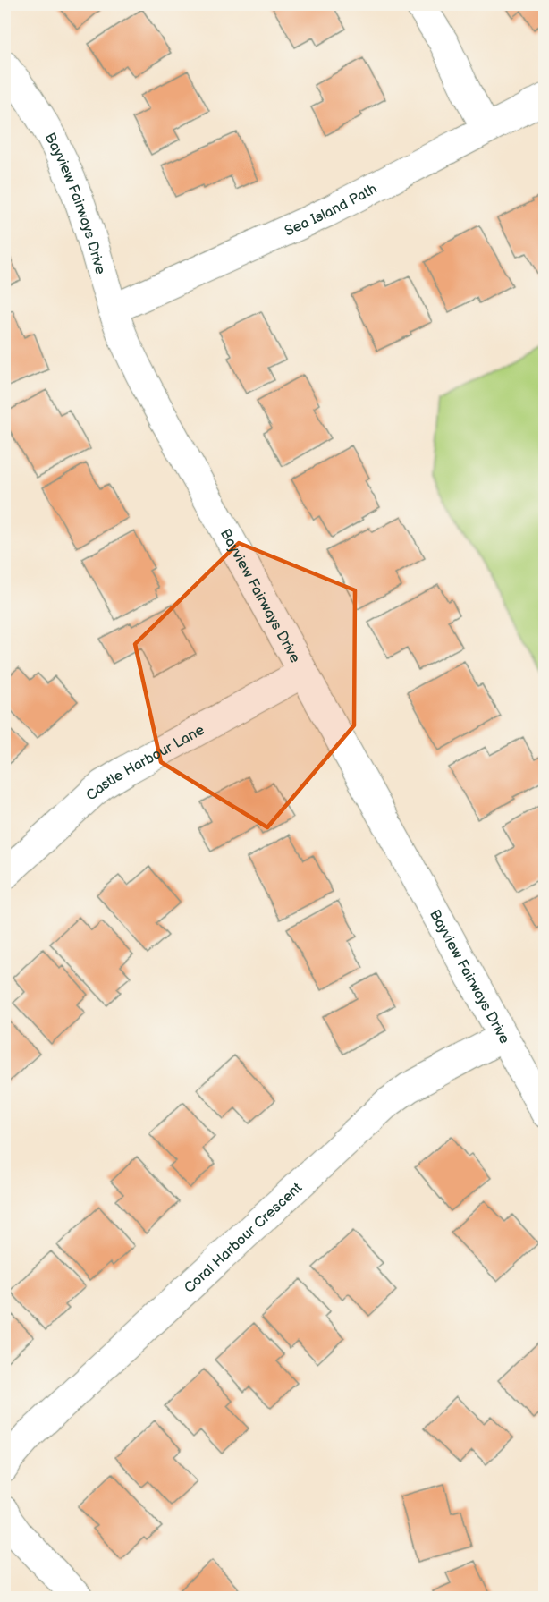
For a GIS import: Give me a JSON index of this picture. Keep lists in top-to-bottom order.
{
  "streets": {
    "street": [
      "Bayview Fairways Drive",
      "Sea Island Path",
      "Castle Harbour Lane",
      "Coral Harbour Crescent"
    ]
  },
  "crossings": [
    ["Bayview Fairways Drive", "Sea Island Path"],
    ["Bayview Fairways Drive", "Castle Harbour Lane"],
    ["Bayview Fairways Drive", "Coral Harbour Crescent"]
  ]
}
